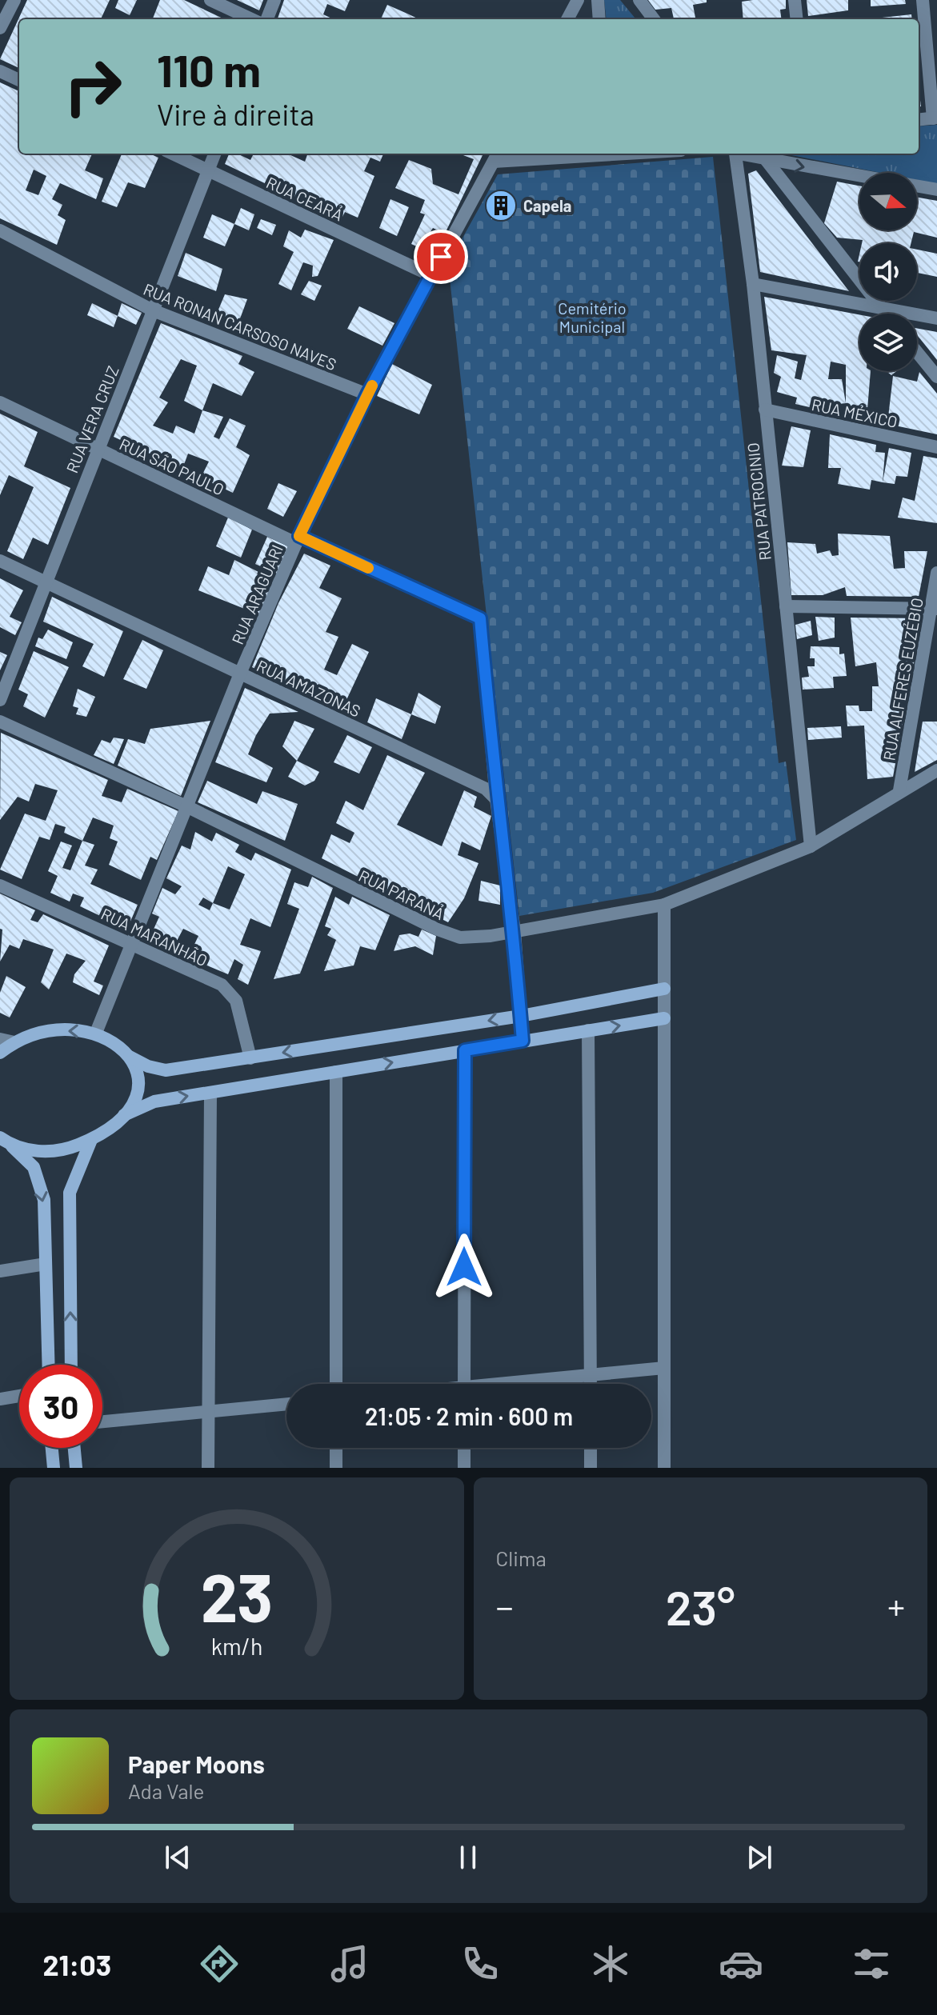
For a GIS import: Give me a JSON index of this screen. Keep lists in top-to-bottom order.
{
  "streets": {
    "street": [
      "RUA CEARÁ",
      "RUA RONAN CARSOSO NAVES",
      "RUA MÉXICO",
      "RUA VERA CRUZ",
      "RUA SÃO PAULO",
      "RUA PATROCINIO",
      "RUA ARAGUARI",
      "RUA ALFERES EUZÉBIO",
      "RUA AMAZONAS",
      "RUA PARANÁ",
      "RUA MARANHÃO"
    ]
  },
  "crossings": [
    ["RUA CEARÁ", "RUA VERA CRUZ"],
    ["RUA CEARÁ", "RUA ARAGUARI"],
    ["RUA RONAN CARSOSO NAVES", "RUA VERA CRUZ"],
    ["RUA RONAN CARSOSO NAVES", "RUA ARAGUARI"],
    ["RUA MÉXICO", "RUA PATROCINIO"],
    ["RUA VERA CRUZ", "RUA SÃO PAULO"],
    ["RUA VERA CRUZ", "RUA AMAZONAS"],
    ["RUA SÃO PAULO", "RUA ARAGUARI"],
    ["RUA SÃO PAULO", "RUA AMAZONAS"],
    ["RUA PATROCINIO", "RUA PARANÁ"],
    ["RUA ARAGUARI", "RUA AMAZONAS"],
    ["RUA ARAGUARI", "RUA PARANÁ"],
    ["RUA ARAGUARI", "RUA MARANHÃO"],
    ["RUA ALFERES EUZÉBIO", "RUA PARANÁ"]
  ],
  "parks": ["Cemitério Municipal"],
  "places": {
    "building": ["Capela"]
  },
  "north": "right",
  "page": {
    "turn": ["110 m", "Vire à direita"],
    "limit": "30",
    "trip": "21:05 · 2 min · 600 m",
    "tile": "Clima",
    "heat": ["−", "23°", "+"],
    "song": ["Paper Moons", "Ada Vale"],
    "tabs": "21:03",
    "gauge": ["23", "km/h"]
  }
}
